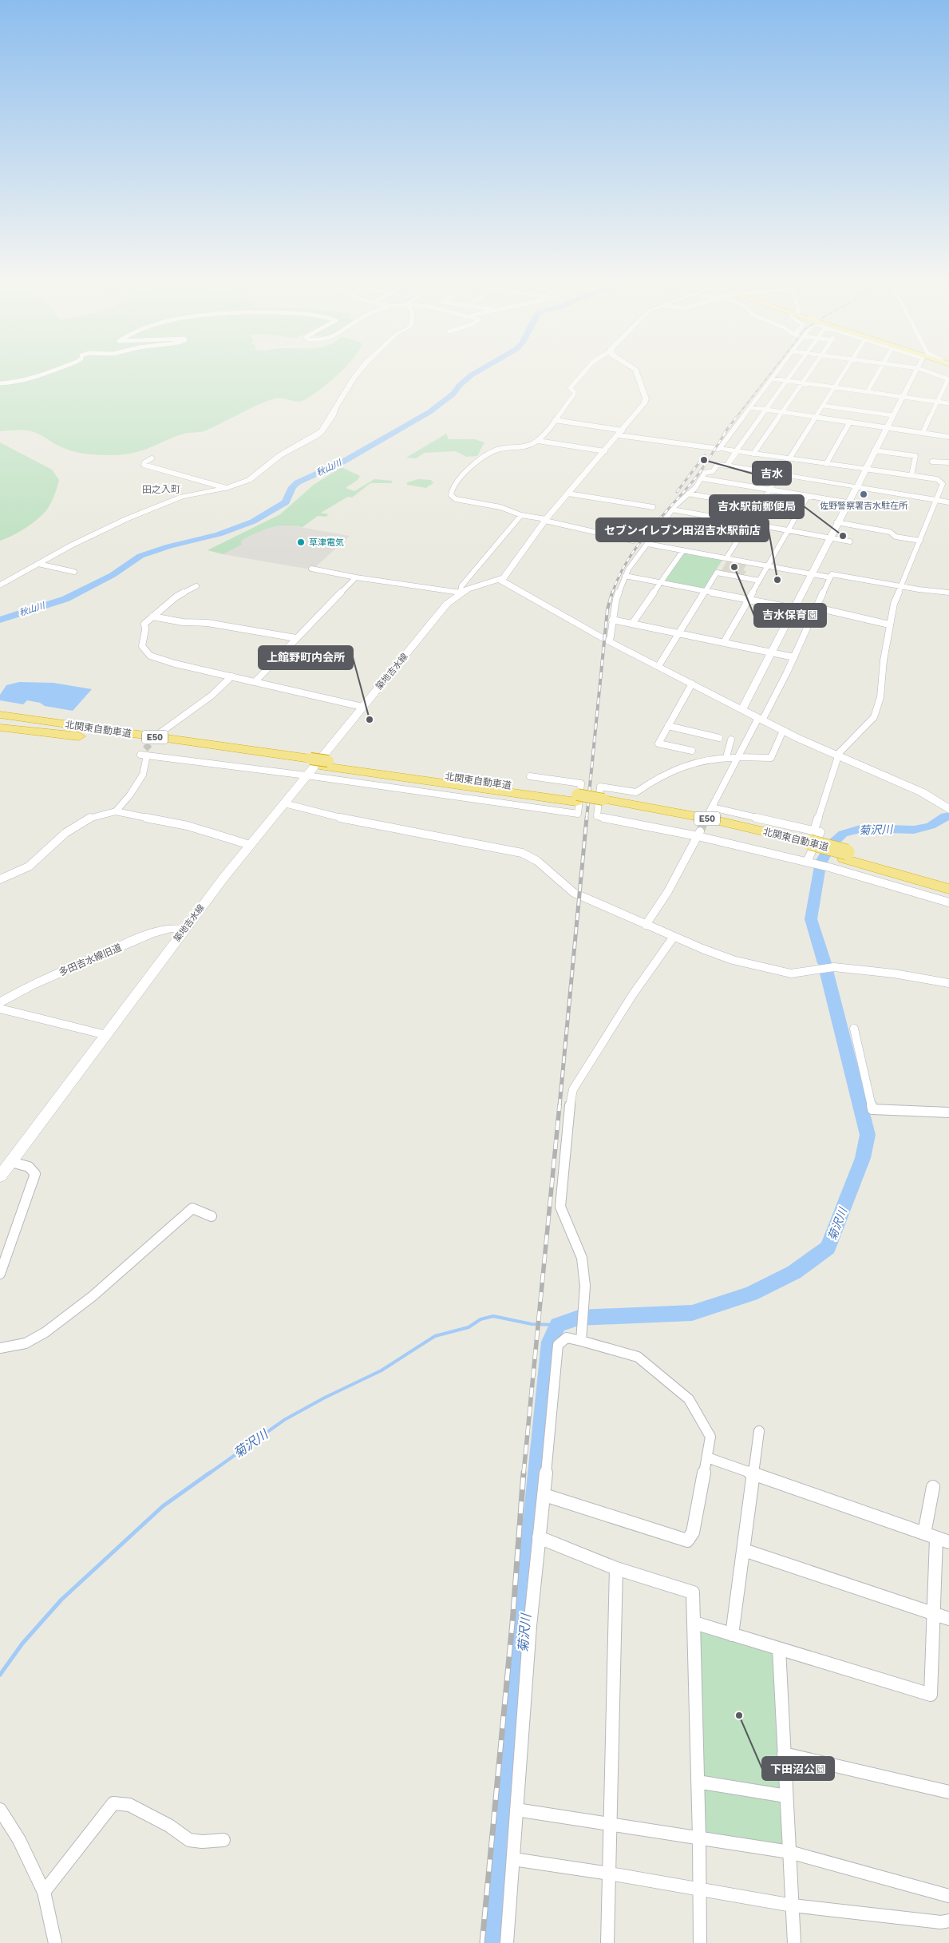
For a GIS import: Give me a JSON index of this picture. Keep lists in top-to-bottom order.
{
  "streets": {
    "highway": ["北関東自動車道", "E50"],
    "street": ["築地吉水線", "多田吉水線旧道"]
  },
  "crossings": [
    ["築地吉水線", "北関東自動車道"],
    ["築地吉水線", "多田吉水線旧道"]
  ],
  "districts": ["田之入町"],
  "water": ["秋山川", "菊沢川"],
  "places": [
    "吉水",
    "佐野警察署吉水駐在所",
    "吉水駅前郵便局",
    "草津電気",
    "吉水保育園",
    "セブンイレブン田沼吉水駅前店",
    "上館野町内会所",
    "下田沼公園"
  ]
}
